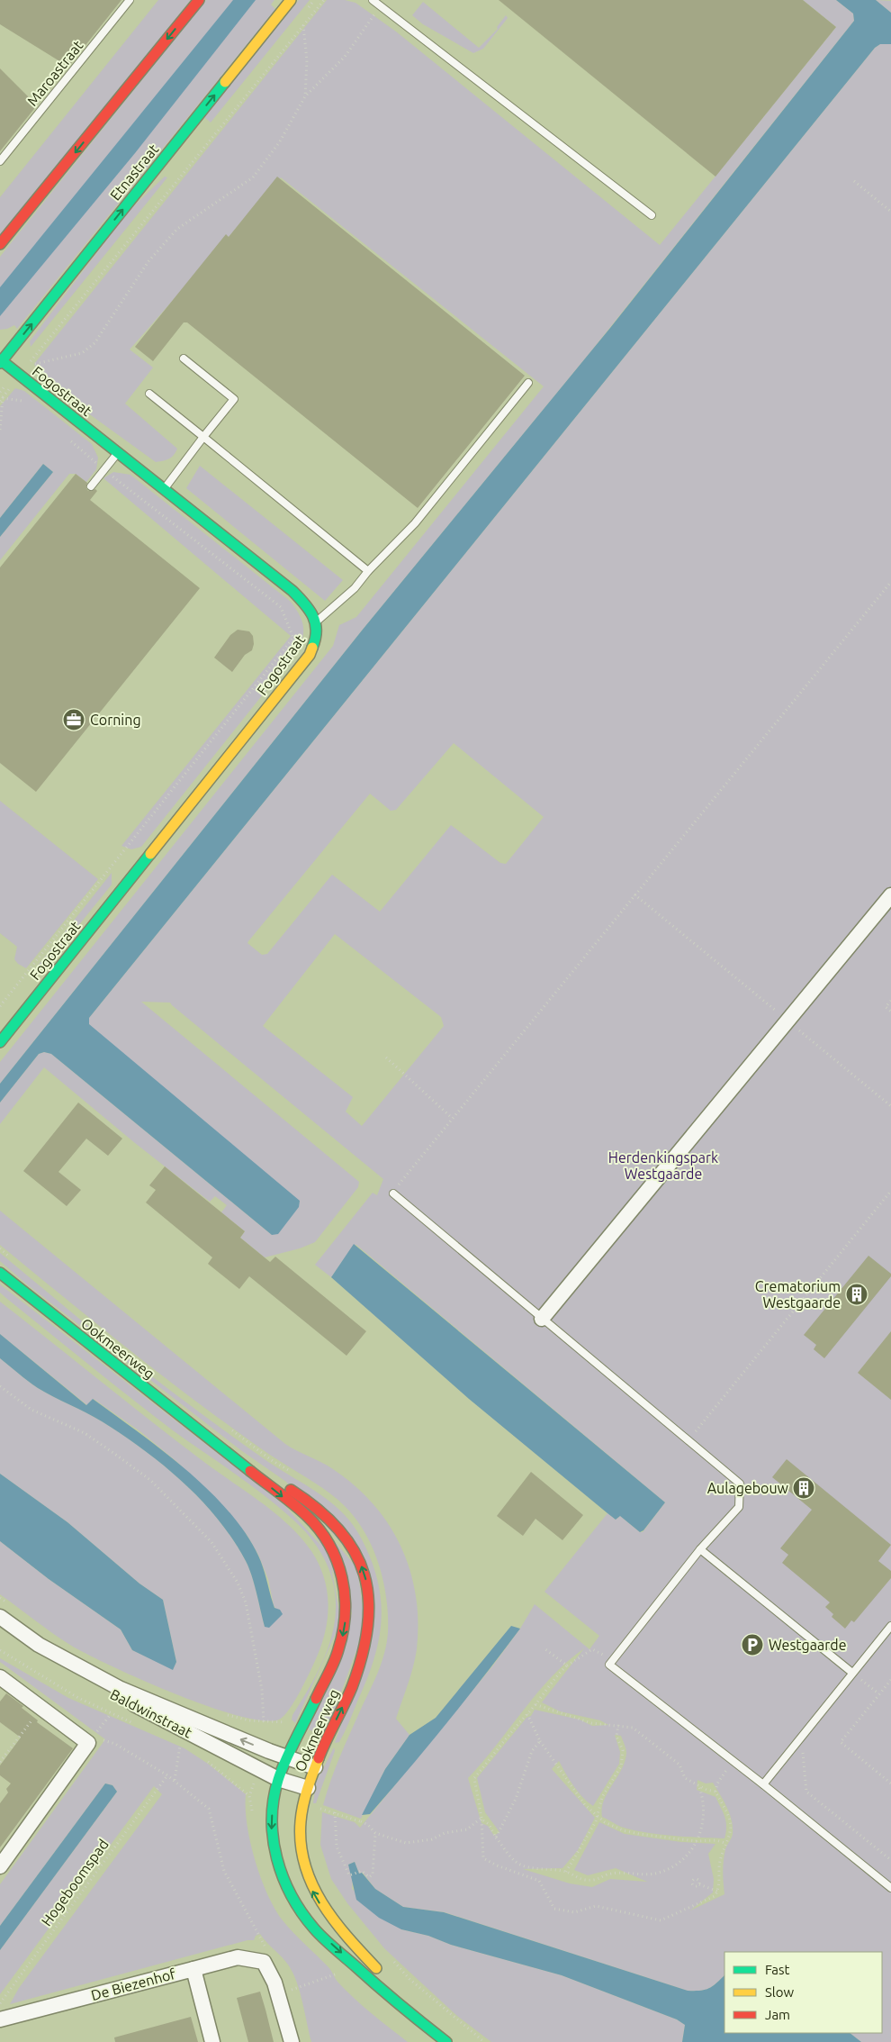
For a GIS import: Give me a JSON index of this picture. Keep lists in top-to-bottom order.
{
  "streets": {
    "main road": ["Etnastraat", "Fogostraat", "Ookmeerweg"],
    "street": ["Baldwinstraat", "De Biezenhof"],
    "lane": ["Maroastraat"],
    "path": ["Hogeboomspad"]
  },
  "crossings": [
    ["Etnastraat", "Fogostraat"],
    ["Ookmeerweg", "Baldwinstraat"]
  ],
  "parks": ["Herdenkingspark Westgaarde"],
  "places": {
    "office": ["Corning"],
    "building": ["Crematorium Westgaarde", "Aulagebouw"],
    "parking": ["Westgaarde"]
  },
  "legend": ["Fast", "Slow", "Jam"]
}
